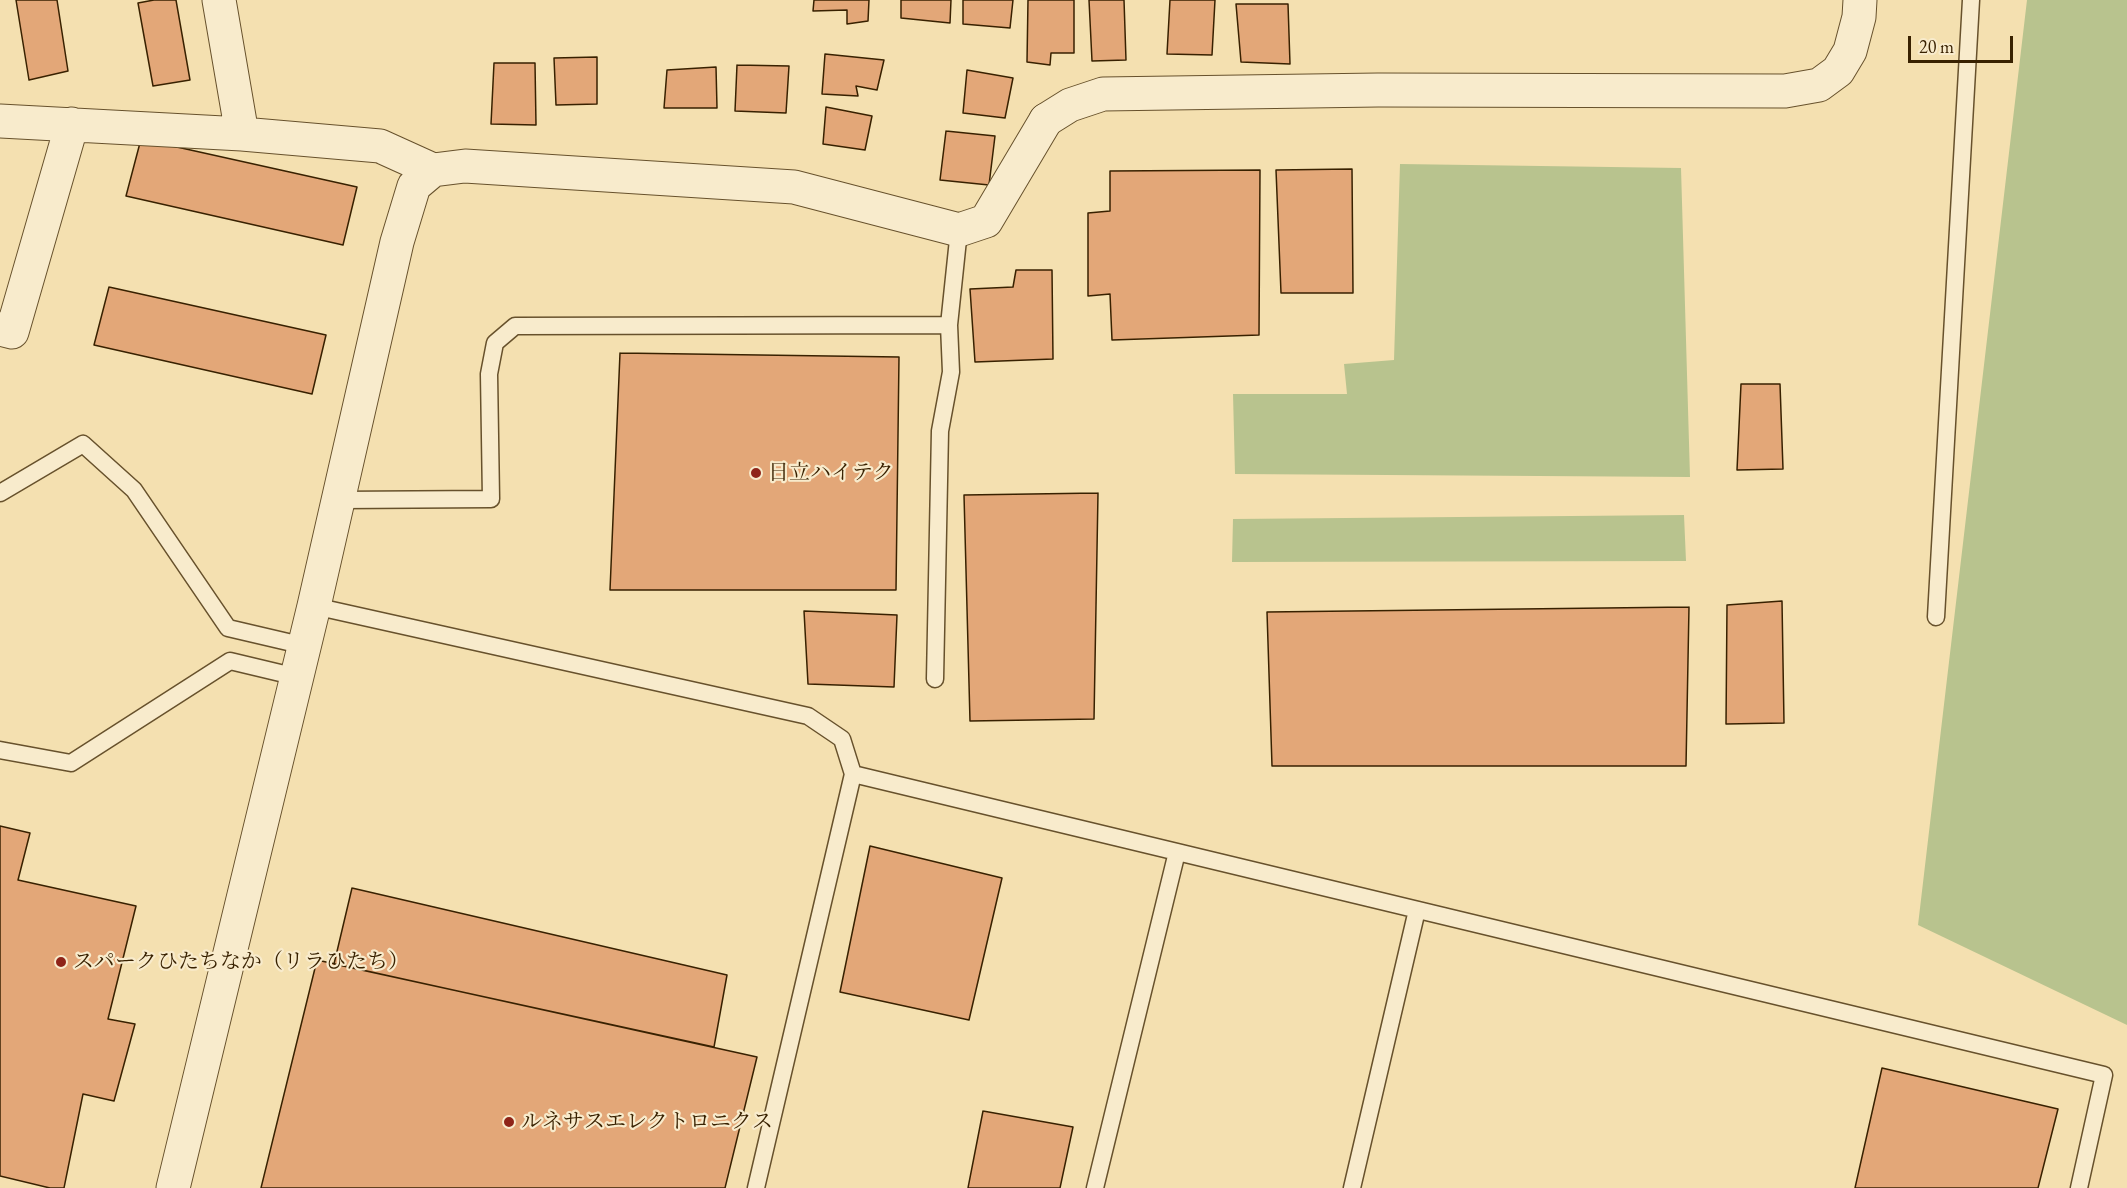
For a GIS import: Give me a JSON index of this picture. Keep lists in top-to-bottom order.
{
  "places": ["日立ハイテク", "スパークひたちなか（リラひたち）", "ルネサスエレクトロニクス"],
  "scale_bar": "20 m"
}
